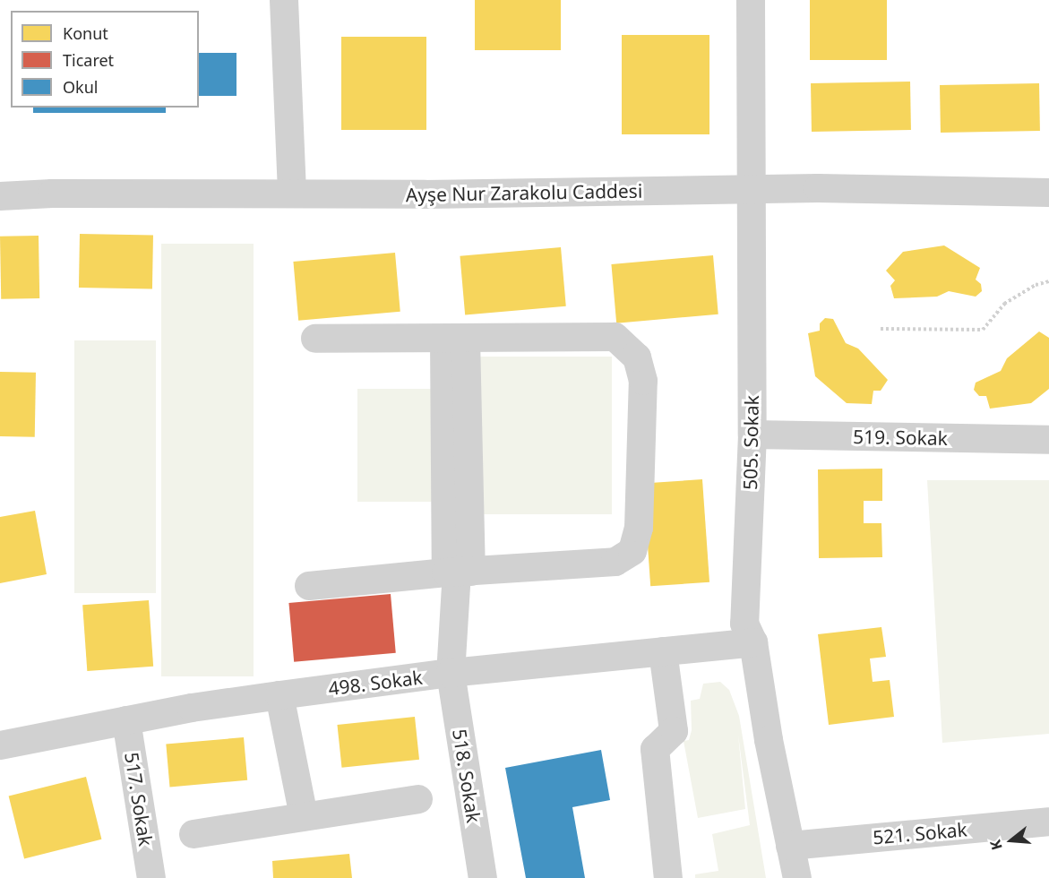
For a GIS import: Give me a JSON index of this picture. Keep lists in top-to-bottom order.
{
  "streets": {
    "street": [
      "Ayşe Nur Zarakolu Caddesi",
      "519. Sokak",
      "505. Sokak",
      "498. Sokak",
      "518. Sokak",
      "517. Sokak",
      "521. Sokak"
    ]
  },
  "crossings": [
    ["Ayşe Nur Zarakolu Caddesi", "505. Sokak"],
    ["519. Sokak", "505. Sokak"],
    ["505. Sokak", "498. Sokak"],
    ["505. Sokak", "521. Sokak"],
    ["498. Sokak", "518. Sokak"],
    ["498. Sokak", "517. Sokak"]
  ],
  "legend": ["Konut", "Ticaret", "Okul"],
  "north": "left"
}
